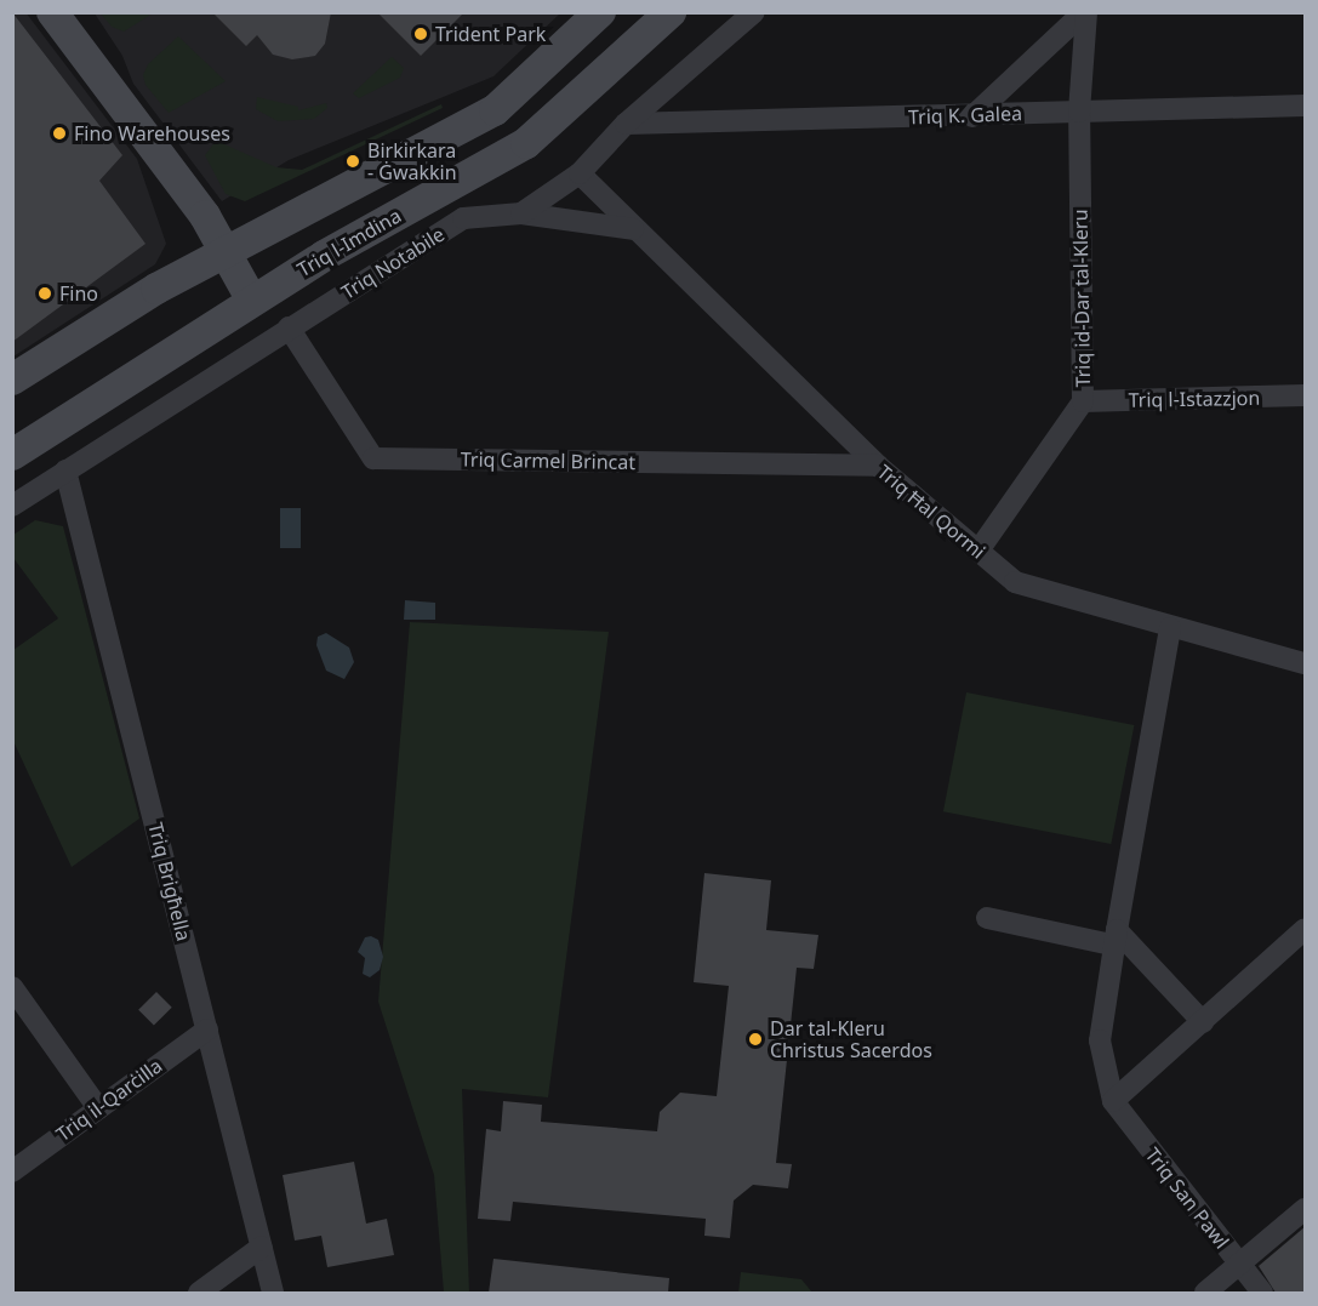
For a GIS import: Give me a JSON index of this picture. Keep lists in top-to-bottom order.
{
  "streets": {
    "main road": ["Triq l-Imdina"],
    "street": [
      "Triq K. Galea",
      "Triq Notabile",
      "Triq id-Dar tal-Kleru",
      "Triq l-Istazzjon",
      "Triq Carmel Brincat",
      "Triq Ħal Qormi",
      "Triq Brigħella",
      "Triq il-Qarċilla",
      "Triq San Pawl"
    ]
  },
  "crossings": [
    ["Triq K. Galea", "Triq Notabile"],
    ["Triq K. Galea", "Triq id-Dar tal-Kleru"],
    ["Triq Notabile", "Triq Carmel Brincat"],
    ["Triq Notabile", "Triq Ħal Qormi"],
    ["Triq Notabile", "Triq Brigħella"],
    ["Triq id-Dar tal-Kleru", "Triq l-Istazzjon"],
    ["Triq id-Dar tal-Kleru", "Triq Ħal Qormi"],
    ["Triq Carmel Brincat", "Triq Ħal Qormi"],
    ["Triq Brigħella", "Triq il-Qarċilla"]
  ],
  "places": [
    "Trident Park",
    "Fino Warehouses",
    "Birkirkara - Ġwakkin",
    "Fino",
    "Dar tal-Kleru Christus Sacerdos"
  ]
}
